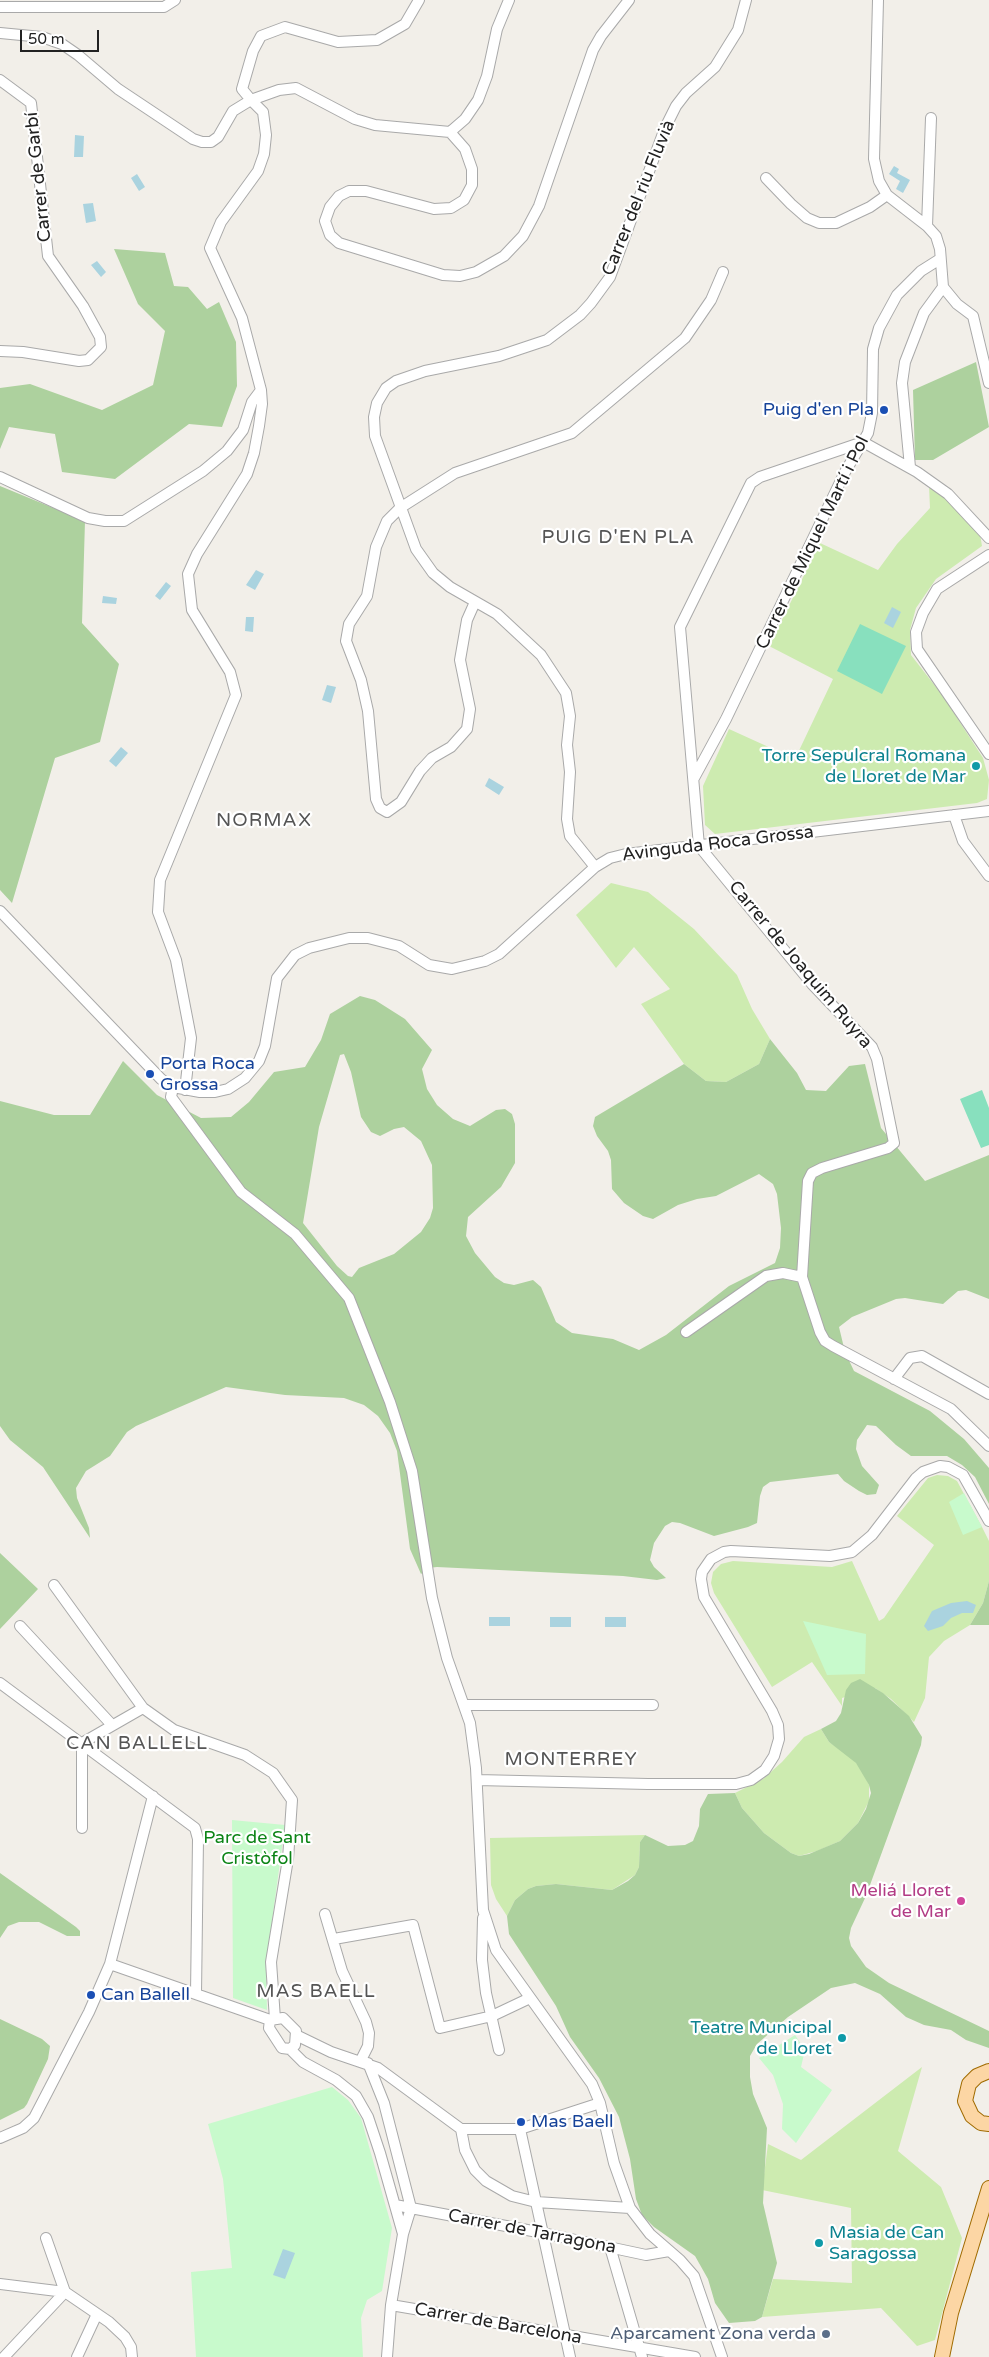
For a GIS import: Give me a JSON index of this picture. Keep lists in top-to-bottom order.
{
  "streets": {
    "street": [
      "Carrer de Garbí",
      "Carrer del riu Fluvià",
      "Carrer de Miquel Martí i Pol",
      "Avinguda Roca Grossa",
      "Carrer de Joaquim Ruyra",
      "Carrer de Tarragona",
      "Carrer de Barcelona"
    ]
  },
  "crossings": [
    ["Carrer del riu Fluvià", "Avinguda Roca Grossa"],
    ["Avinguda Roca Grossa", "Carrer de Joaquim Ruyra"]
  ],
  "districts": [
    "PUIG D'EN PLA",
    "NORMAX",
    "CAN BALLELL",
    "MONTERREY",
    "MAS BAELL"
  ],
  "parks": ["Parc de Sant Cristòfol"],
  "places": [
    "Puig d'en Pla",
    "Torre Sepulcral Romana de Lloret de Mar",
    "Porta Roca Grossa",
    "Meliá Lloret de Mar",
    "Can Ballell",
    "Teatre Municipal de Lloret",
    "Mas Baell",
    "Masia de Can Saragossa",
    "Aparcament Zona verda"
  ],
  "scale_bar": "50 m"
}
